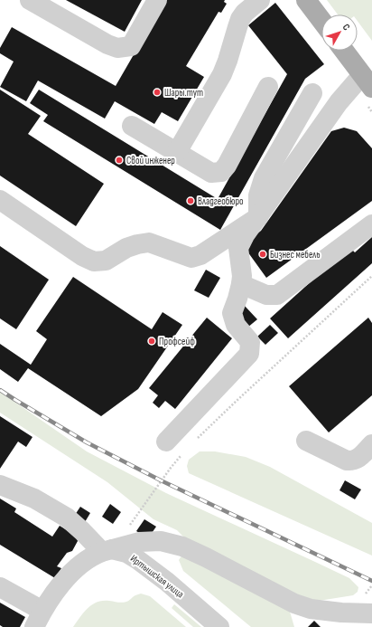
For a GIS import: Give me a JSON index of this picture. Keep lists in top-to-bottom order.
{
  "streets": {
    "street": ["Иртышская улица"]
  },
  "places": [
    "Шары.тут",
    "Свой инженер",
    "Владгеобюро",
    "Бизнес мебель",
    "Профсейф"
  ],
  "north": "top right"
}
